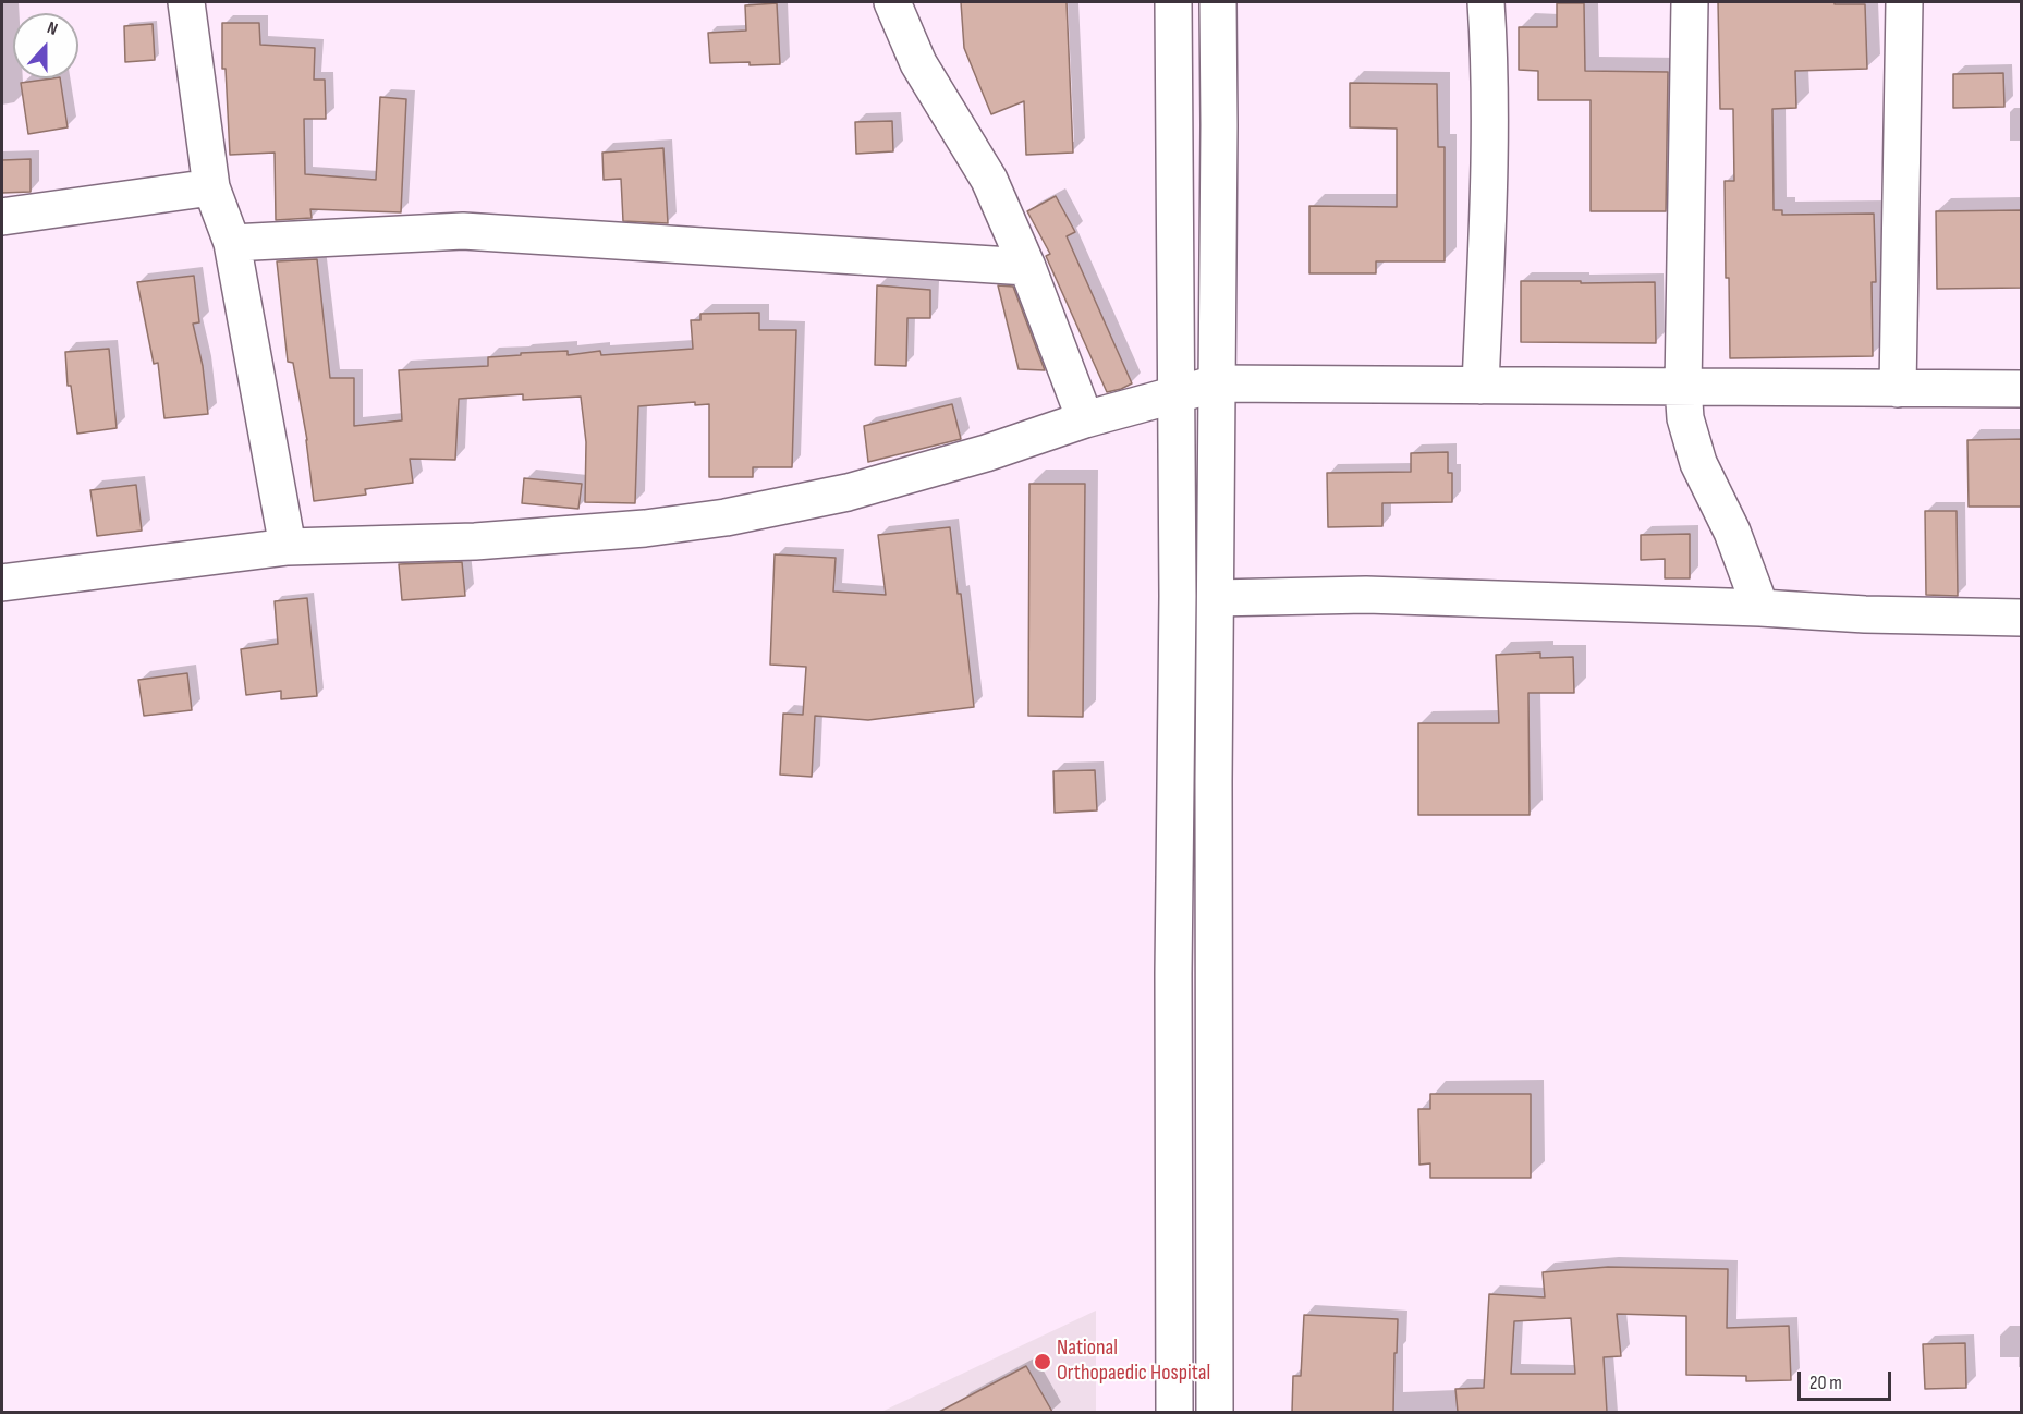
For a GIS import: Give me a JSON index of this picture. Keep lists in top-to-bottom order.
{
  "places": ["National Orthopaedic Hospital"],
  "scale_bar": "20 m",
  "north": "top"
}
